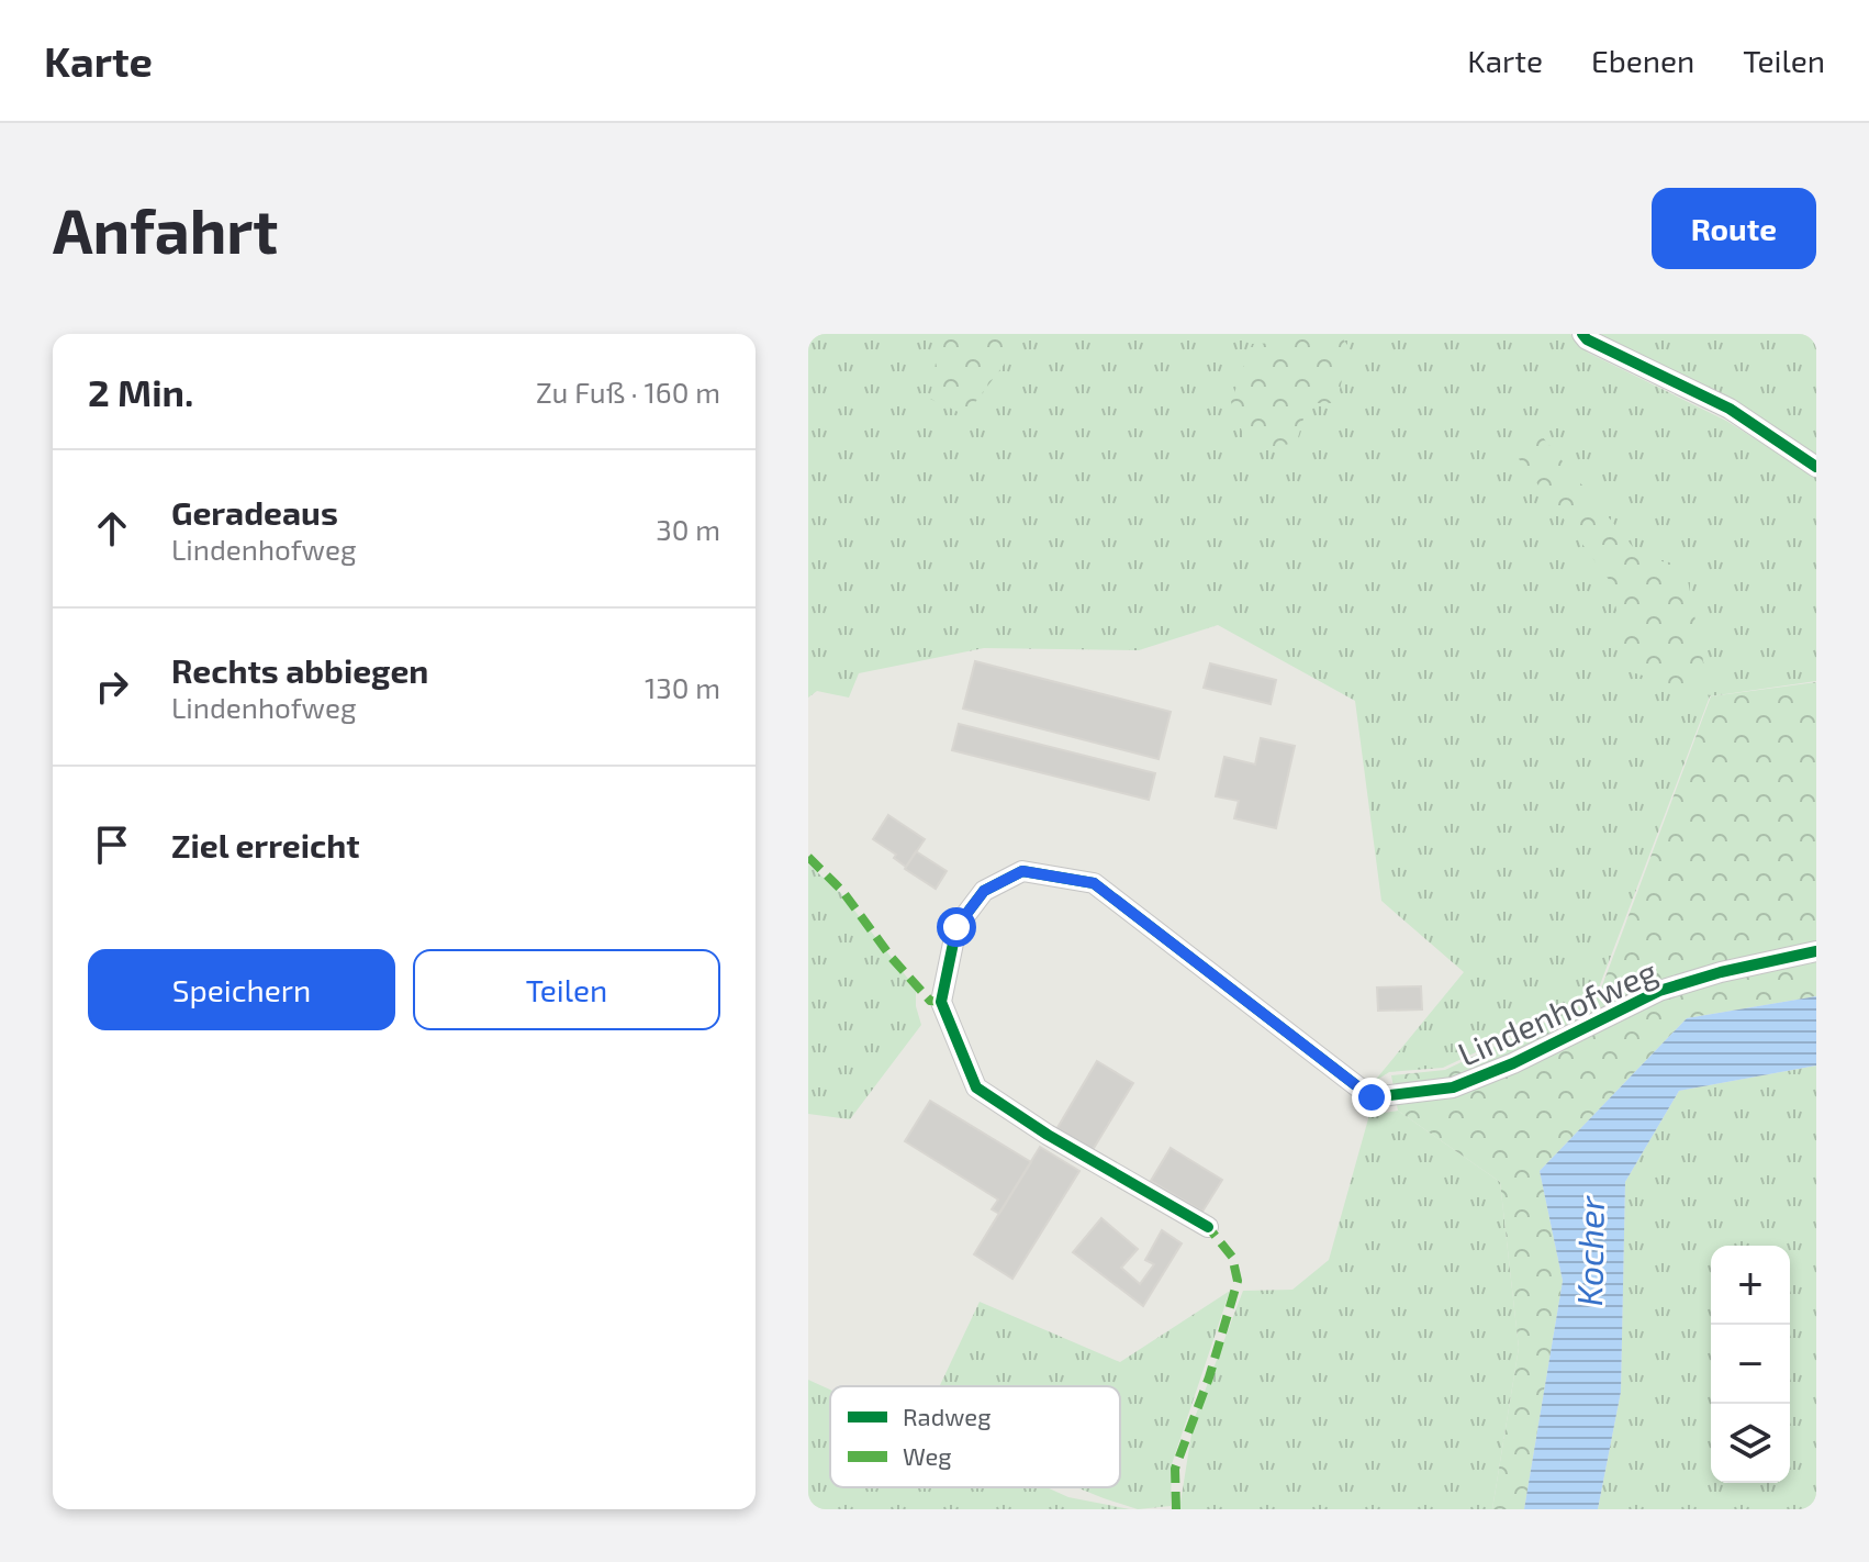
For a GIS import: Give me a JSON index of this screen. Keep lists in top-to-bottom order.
{
  "streets": {
    "street": ["Lindenhofweg"]
  },
  "water": ["Kocher"],
  "legend": ["Radweg", "Weg"],
  "page": {
    "header": "Karte",
    "nav": ["Karte", "Ebenen", "Teilen"],
    "buttons": [
      "Route",
      ["Speichern", "Teilen"]
    ],
    "title": "Anfahrt",
    "heading": ["2 Min.", "Zu Fuß · 160 m"],
    "list": [
      ["Geradeaus", "Lindenhofweg", "30 m"],
      ["Rechts abbiegen", "Lindenhofweg", "130 m"],
      "Ziel erreicht"
    ],
    "map_buttons": ["+", "−"]
  }
}
